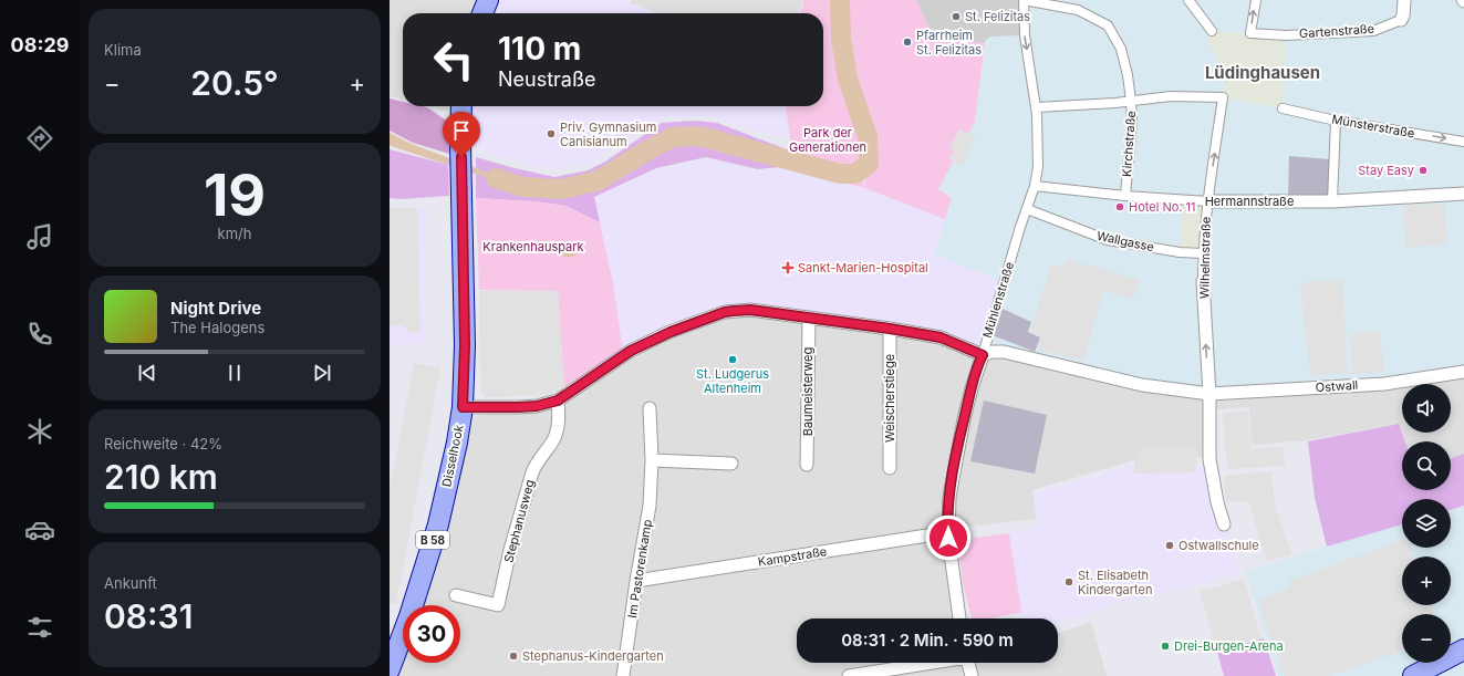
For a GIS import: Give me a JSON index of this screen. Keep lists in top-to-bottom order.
{
  "streets": {
    "main road": ["Disselhook", "B 58"],
    "street": [
      "Gartenstraße",
      "Münsterstraße",
      "Kirchstraße",
      "Hermannstraße",
      "Wallgasse",
      "Wilhelmstraße",
      "Mühlenstraße",
      "Ostwall",
      "Baumeisterweg",
      "Weischerstiege",
      "Stephanusweg",
      "Kampstraße",
      "Im Pastorenkamp"
    ]
  },
  "crossings": [
    ["Kirchstraße", "Hermannstraße"],
    ["Kirchstraße", "Wilhelmstraße"],
    ["Kirchstraße", "Mühlenstraße"],
    ["Hermannstraße", "Wilhelmstraße"],
    ["Hermannstraße", "Mühlenstraße"],
    ["Wallgasse", "Wilhelmstraße"],
    ["Wallgasse", "Mühlenstraße"],
    ["Wilhelmstraße", "Ostwall"],
    ["Mühlenstraße", "Ostwall"],
    ["Mühlenstraße", "Kampstraße"],
    ["Kampstraße", "Im Pastorenkamp"]
  ],
  "one_way": ["Münsterstraße"],
  "districts": ["Lüdinghausen"],
  "parks": ["Park der Generationen", "Krankenhauspark"],
  "places": {
    "other": [
      "St. Felizitas",
      "Pfarrheim St. Felizitas",
      "Priv. Gymnasium Canisianum",
      "Stay Easy",
      "Hotel No. 11",
      "St. Ludgerus Altenheim",
      "Ostwallschule",
      "St. Elisabeth Kindergarten",
      "Drei-Burgen-Arena",
      "Stephanus-Kindergarten"
    ],
    "health": ["Sankt-Marien-Hospital"]
  },
  "page": {
    "tabs": "08:29",
    "tile": [
      "Klima",
      ["19", "km/h"],
      ["Reichweite · 42%", "210 km"],
      ["Ankunft", "08:31"]
    ],
    "turn": ["110 m", "Neustraße"],
    "heat": ["−", "20.5°", "+"],
    "song": ["Night Drive", "The Halogens"],
    "map_buttons": ["+", "−"],
    "limit": "30",
    "trip": "08:31 · 2 Min. · 590 m"
  }
}
